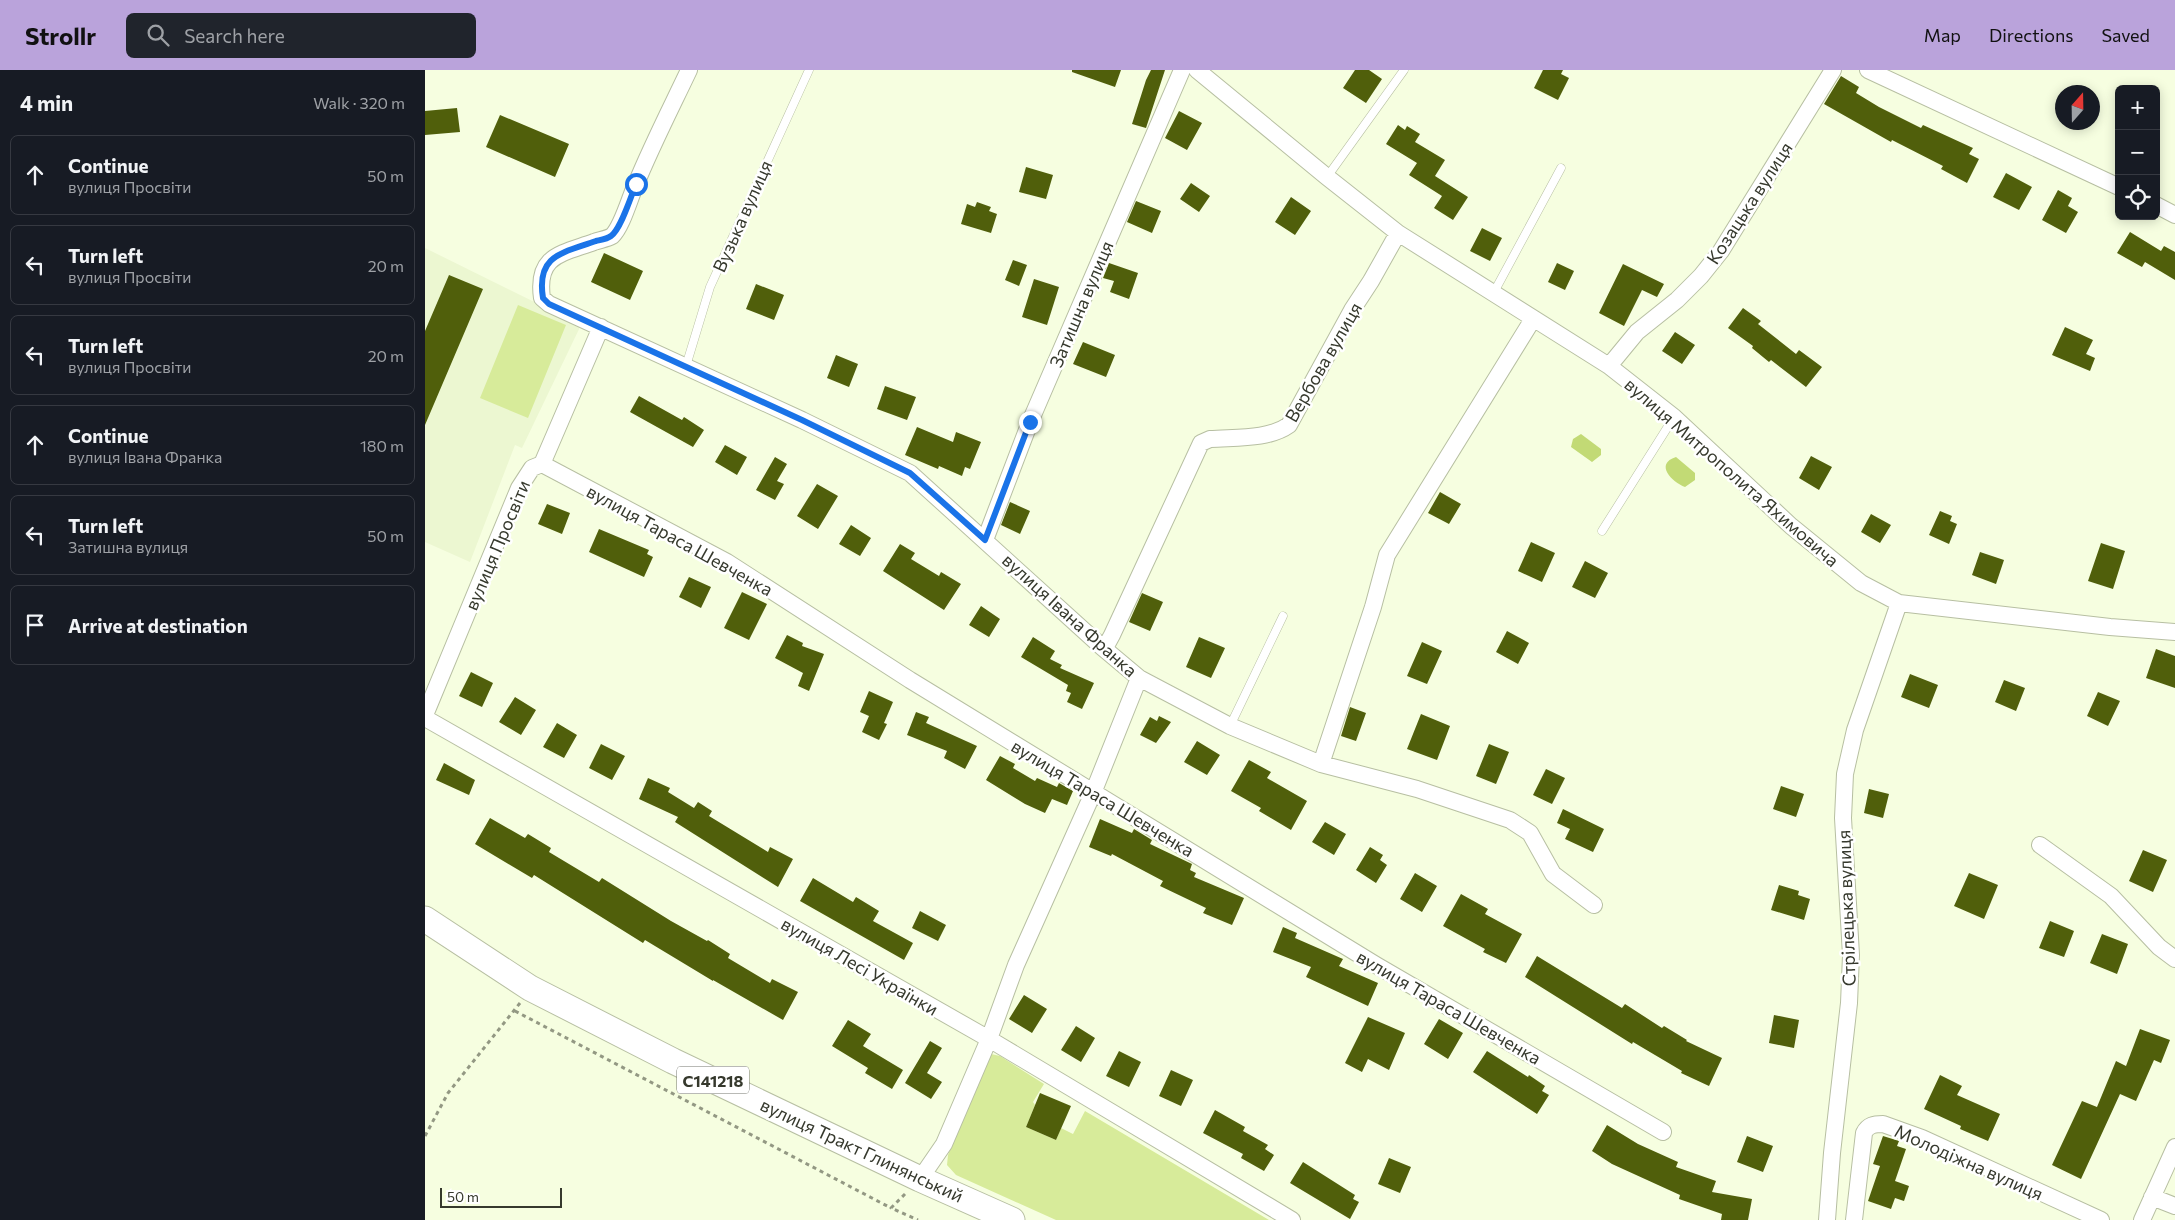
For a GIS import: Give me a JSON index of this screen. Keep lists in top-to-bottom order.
{
  "streets": {
    "main road": ["С141218", "вулиця Тракт Глинянський"],
    "street": [
      "Козацька вулиця",
      "Затишна вулиця",
      "Вербова вулиця",
      "вулиця Митрополита Яхимовича",
      "вулиця Тараса Шевченка",
      "вулиця Просвіти",
      "вулиця Івана Франка",
      "Стрілецька вулиця",
      "вулиця Лесі Українки",
      "Молодіжна вулиця"
    ],
    "lane": ["Вузька вулиця"]
  },
  "crossings": [
    ["Козацька вулиця", "вулиця Митрополита Яхимовича"],
    ["Вузька вулиця", "вулиця Івана Франка"],
    ["Затишна вулиця", "вулиця Івана Франка"],
    ["Вербова вулиця", "вулиця Митрополита Яхимовича"],
    ["Вербова вулиця", "вулиця Івана Франка"],
    ["вулиця Митрополита Яхимовича", "Стрілецька вулиця"],
    ["вулиця Тараса Шевченка", "вулиця Просвіти"],
    ["вулиця Просвіти", "вулиця Івана Франка"],
    ["вулиця Просвіти", "вулиця Лесі Українки"]
  ],
  "scale_bar": "50 m",
  "north": "top",
  "page": {
    "header": "Strollr",
    "search": "Search here",
    "nav": ["Map", "Directions", "Saved"],
    "heading": ["4 min", "Walk · 320 m"],
    "map_buttons": ["+", "−"],
    "list": [
      ["Continue", "вулиця Просвіти", "50 m"],
      ["Turn left", "вулиця Просвіти", "20 m"],
      ["Turn left", "вулиця Просвіти", "20 m"],
      ["Continue", "вулиця Івана Франка", "180 m"],
      ["Turn left", "Затишна вулиця", "50 m"],
      "Arrive at destination"
    ],
    "scale": "50 m"
  }
}
